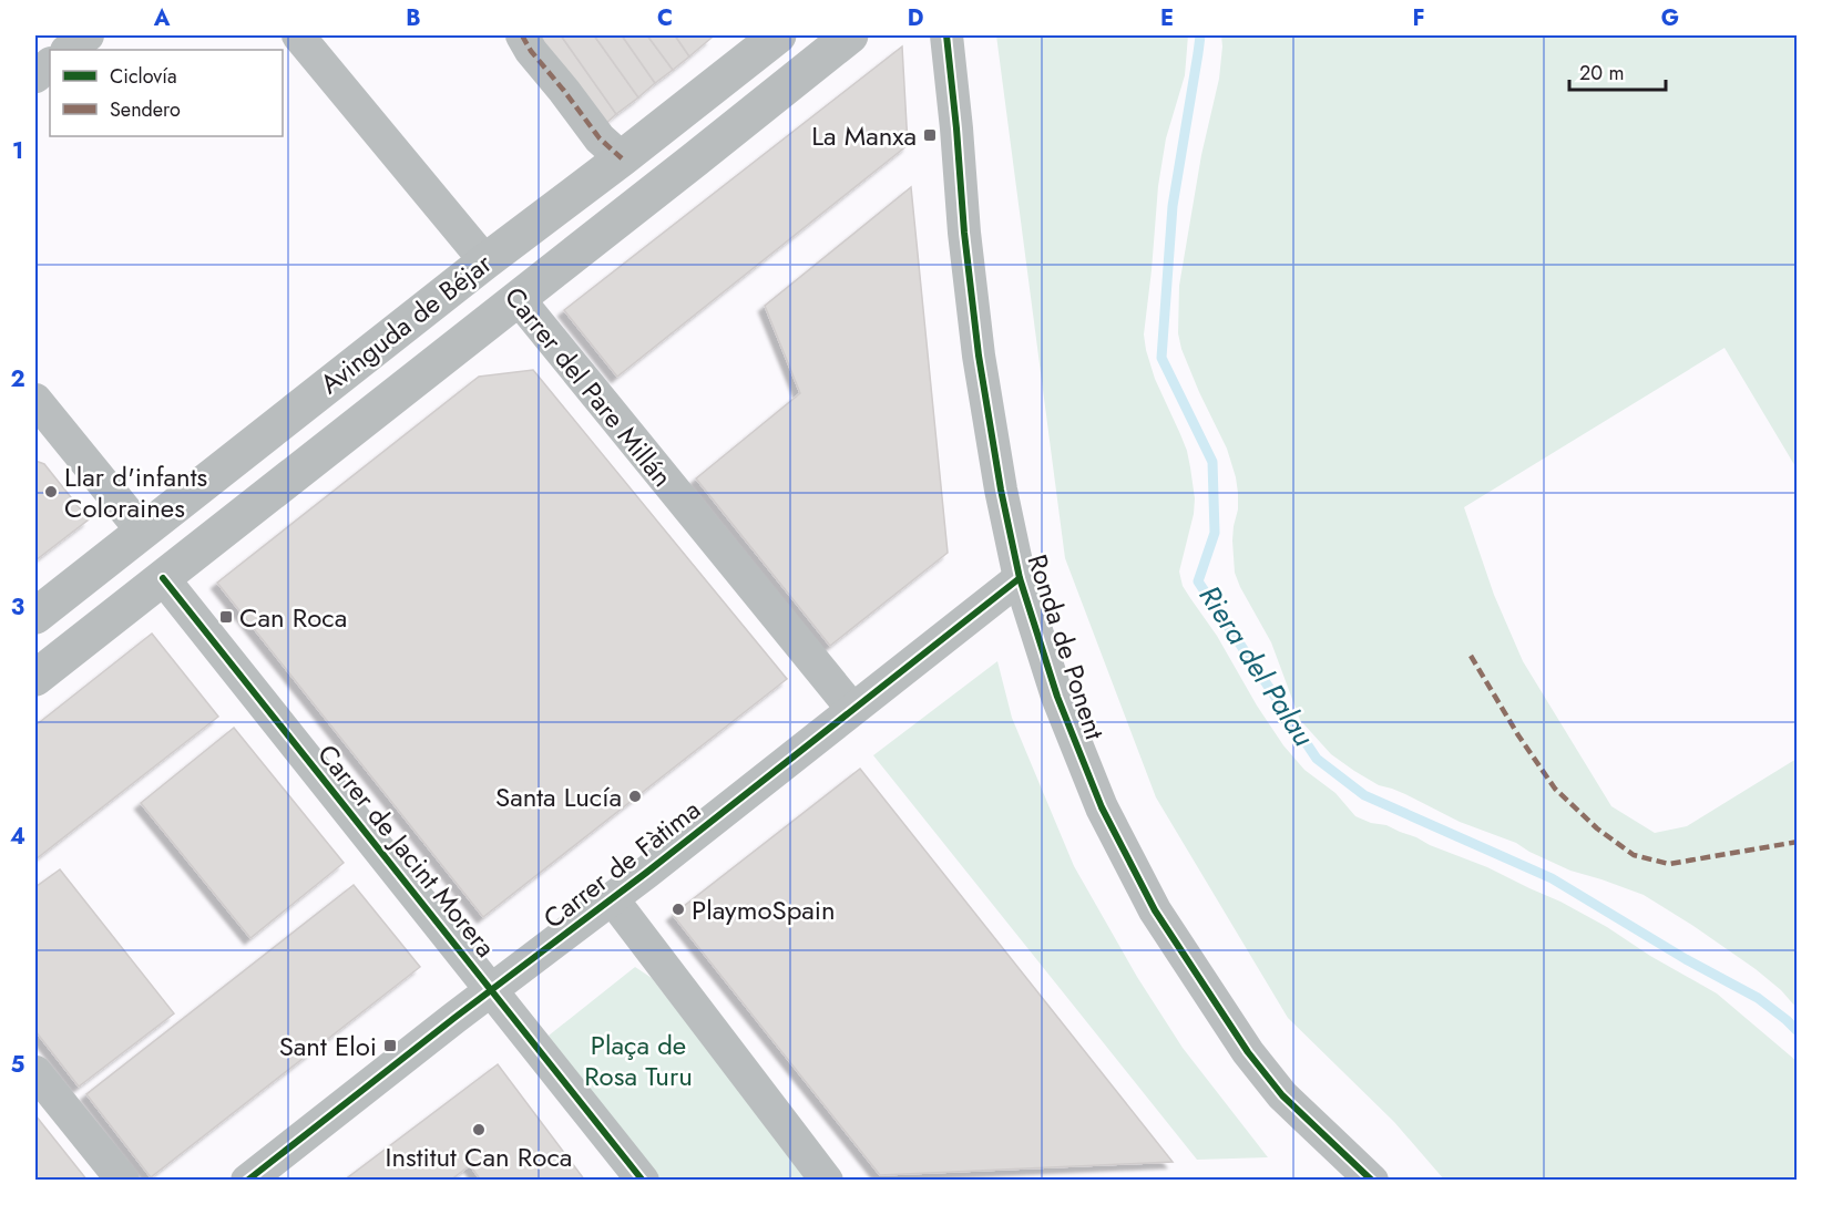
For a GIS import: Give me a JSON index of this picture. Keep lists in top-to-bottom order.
{
  "streets": {
    "main road": ["Avinguda de Béjar", "Carrer del Pare Millán"],
    "street": ["Ronda de Ponent", "Carrer de Jacint Morera", "Carrer de Fàtima"]
  },
  "crossings": [
    ["Avinguda de Béjar", "Carrer del Pare Millán"],
    ["Avinguda de Béjar", "Carrer de Jacint Morera"],
    ["Carrer del Pare Millán", "Carrer de Fàtima"],
    ["Ronda de Ponent", "Carrer de Fàtima"],
    ["Carrer de Jacint Morera", "Carrer de Fàtima"]
  ],
  "water": ["Riera del Palau"],
  "parks": ["Plaça de Rosa Turu"],
  "places": {
    "transit": ["La Manxa", "Can Roca", "Sant Eloi"],
    "other": [
      "Llar d'infants Coloraines",
      "Santa Lucía",
      "PlaymoSpain",
      "Institut Can Roca"
    ]
  },
  "legend": ["Ciclovía", "Sendero"],
  "scale_bar": "20 m",
  "grid": {
    "columns": [
      "A",
      "B",
      "C",
      "D",
      "E",
      "F",
      "G"
    ],
    "rows": [
      "1",
      "2",
      "3",
      "4",
      "5"
    ]
  }
}
